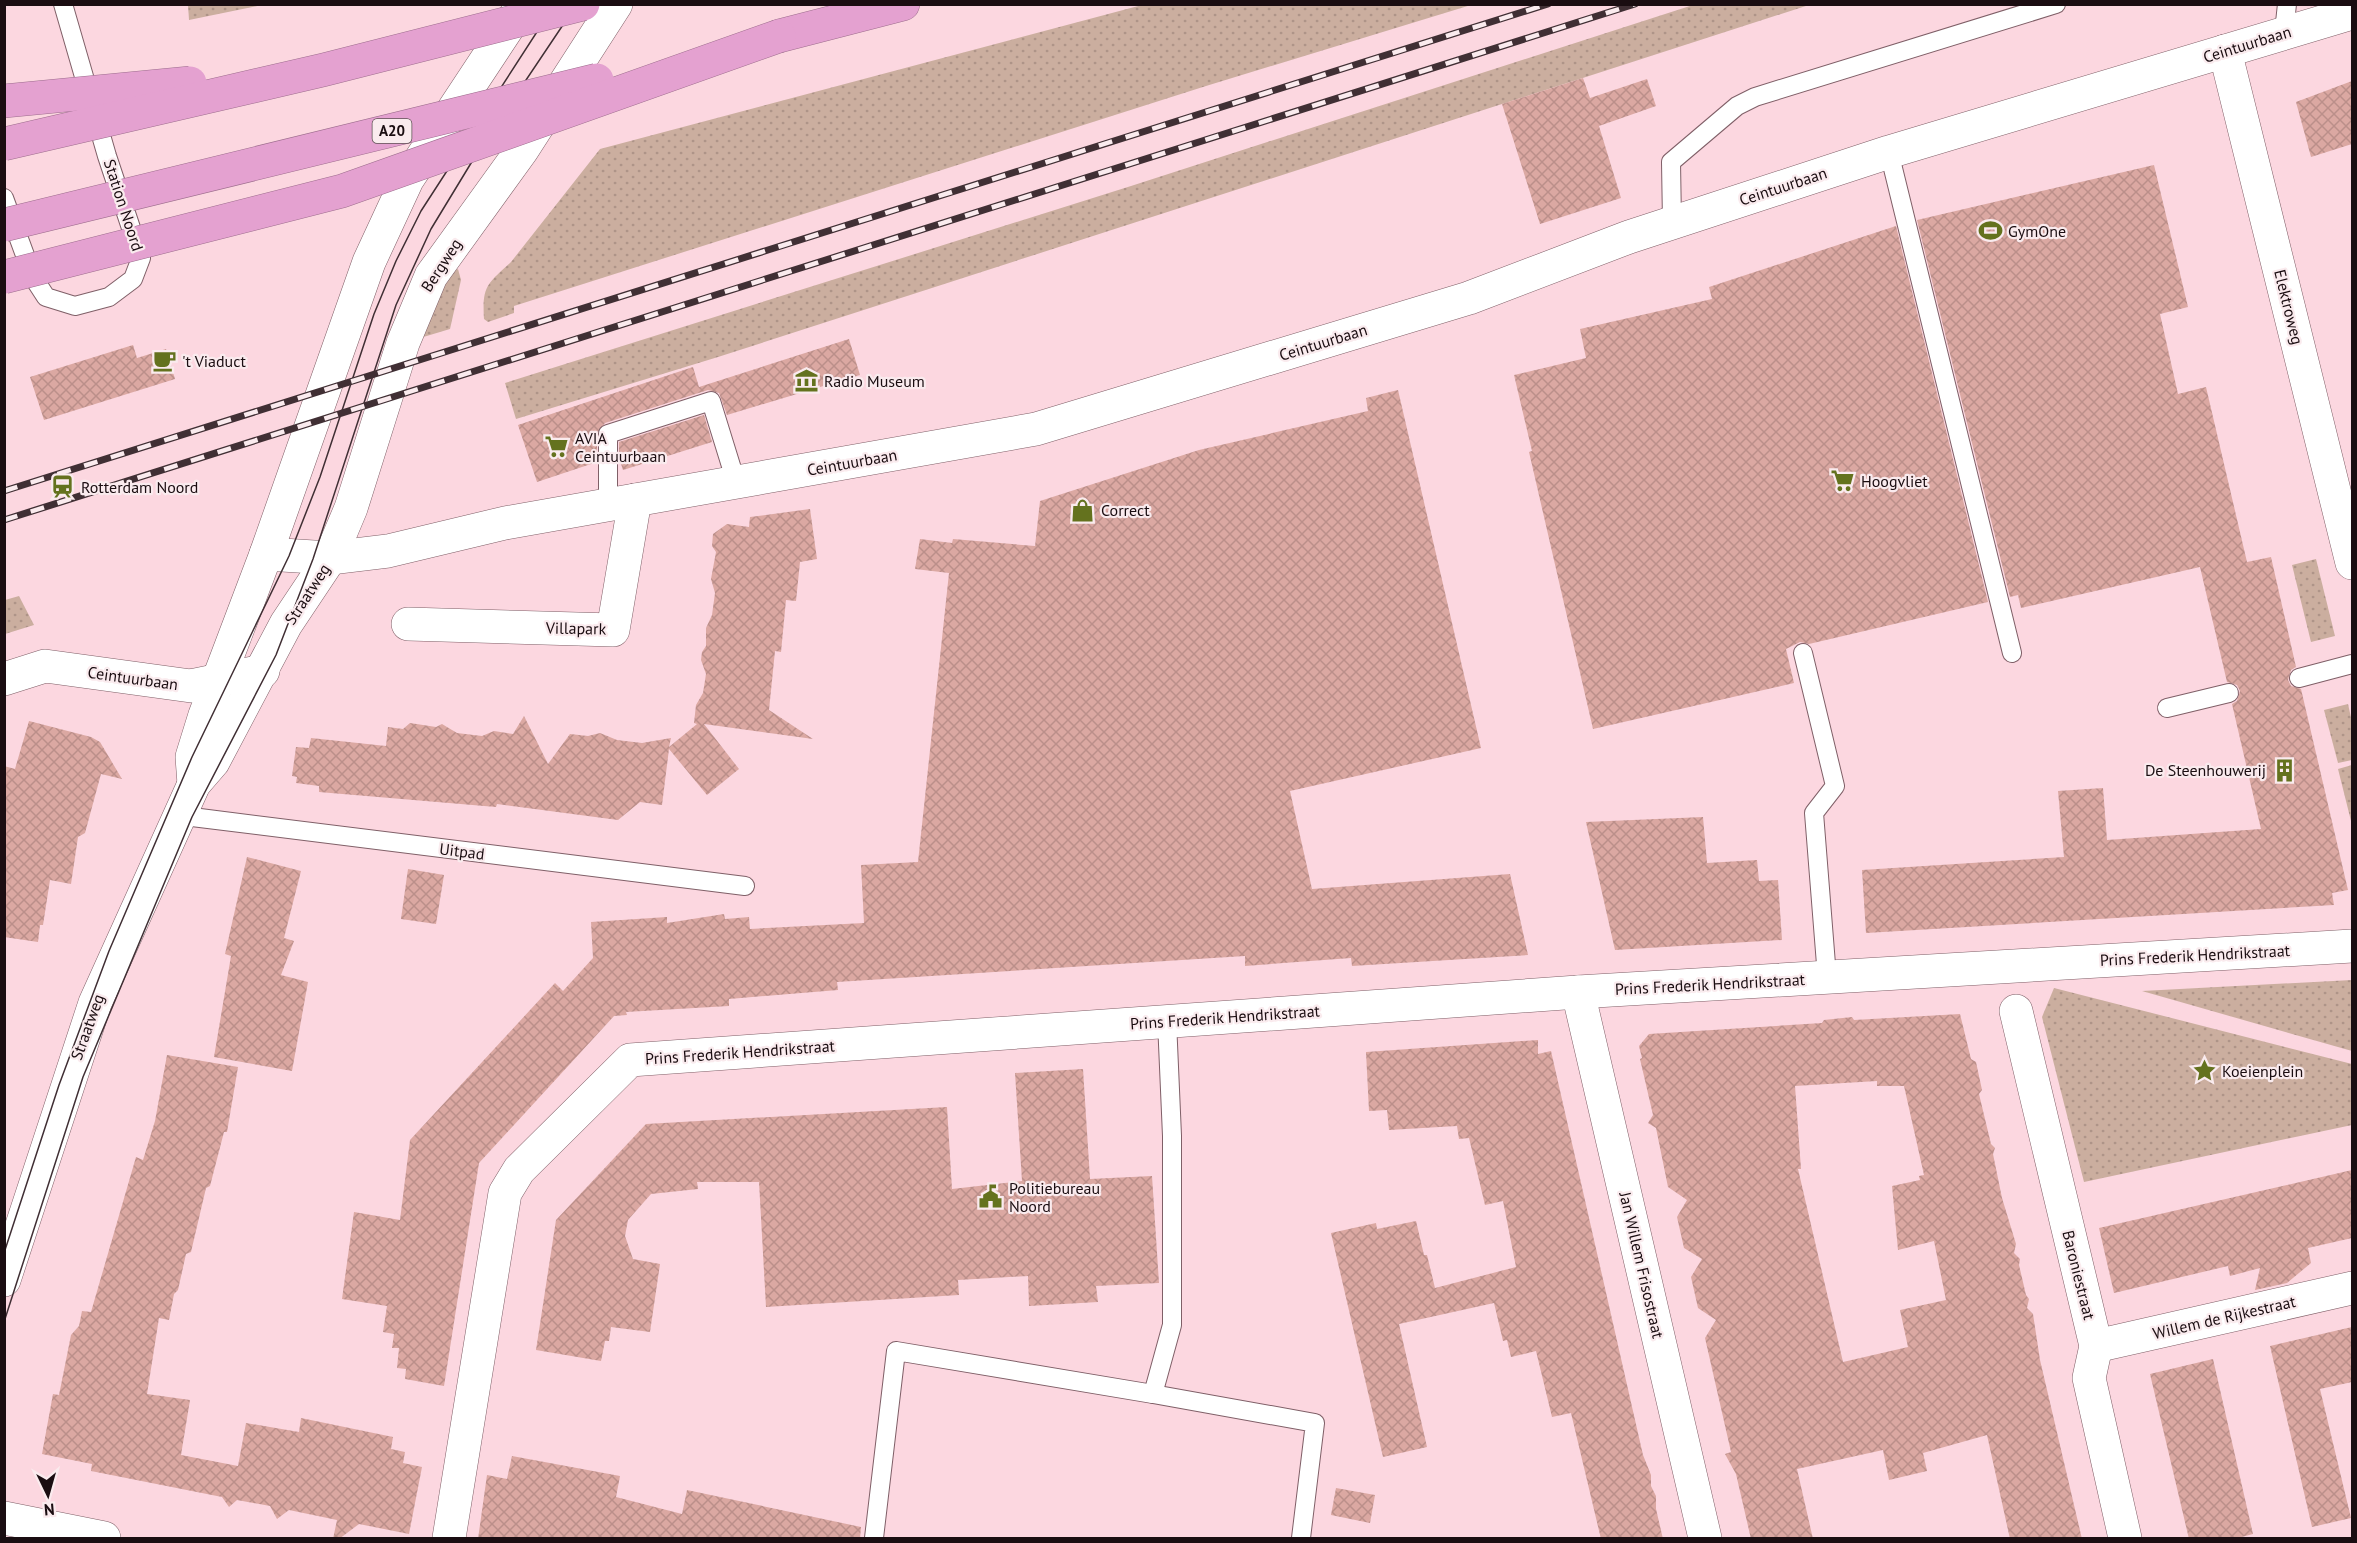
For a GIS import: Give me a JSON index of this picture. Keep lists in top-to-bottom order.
{
  "streets": {
    "highway": ["A20"],
    "street": [
      "Ceintuurbaan",
      "Bergweg",
      "Elektroweg",
      "Straatweg",
      "Villapark",
      "Prins Frederik Hendrikstraat",
      "Jan Willem Frisostraat",
      "Baroniestraat",
      "Willem de Rijkestraat"
    ],
    "lane": ["Station Noord", "Uitpad"]
  },
  "crossings": [
    ["Ceintuurbaan", "Bergweg"],
    ["Ceintuurbaan", "Elektroweg"],
    ["Ceintuurbaan", "Straatweg"],
    ["Ceintuurbaan", "Villapark"],
    ["Bergweg", "Straatweg"],
    ["Straatweg", "Uitpad"],
    ["Prins Frederik Hendrikstraat", "Jan Willem Frisostraat"],
    ["Baroniestraat", "Willem de Rijkestraat"]
  ],
  "places": {
    "sports": ["GymOne"],
    "cafe": ["'t Viaduct"],
    "museum": ["Radio Museum"],
    "supermarket": ["AVIA Ceintuurbaan", "Hoogvliet"],
    "station": ["Rotterdam Noord"],
    "shop": ["Correct"],
    "building": ["De Steenhouwerij"],
    "place": ["Koeienplein"],
    "public building": ["Politiebureau Noord"]
  },
  "north": "bottom"
}
